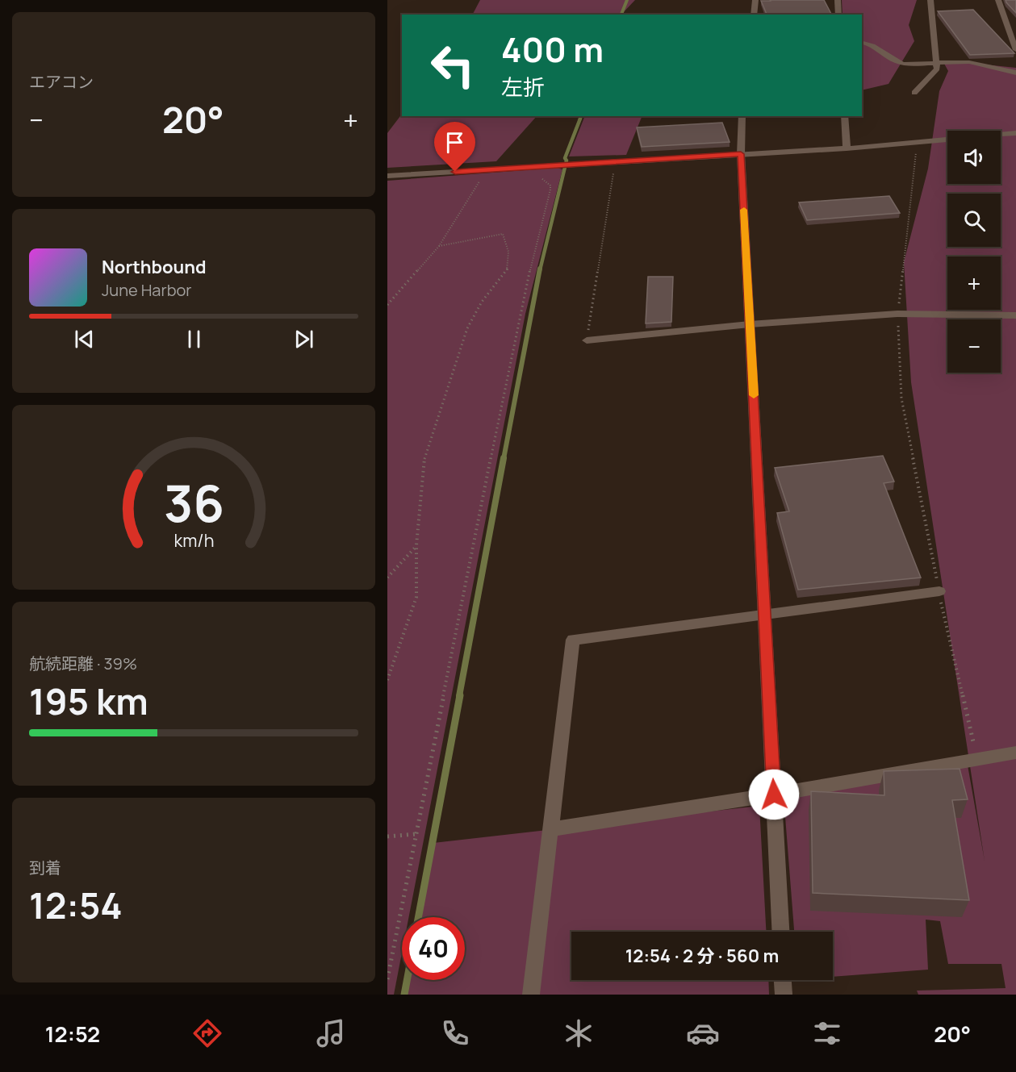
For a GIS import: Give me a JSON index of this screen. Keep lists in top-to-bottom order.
{
  "page": {
    "tile": [
      "エアコン",
      ["航続距離 · 39%", "195 km"],
      ["到着", "12:54"]
    ],
    "turn": ["400 m", "左折"],
    "heat": ["−", "20°", "+"],
    "map_buttons": ["+", "−"],
    "song": ["Northbound", "June Harbor"],
    "limit": "40",
    "trip": "12:54 · 2 分 · 560 m",
    "tabs": ["12:52", "20°"],
    "gauge": ["36", "km/h"]
  }
}
